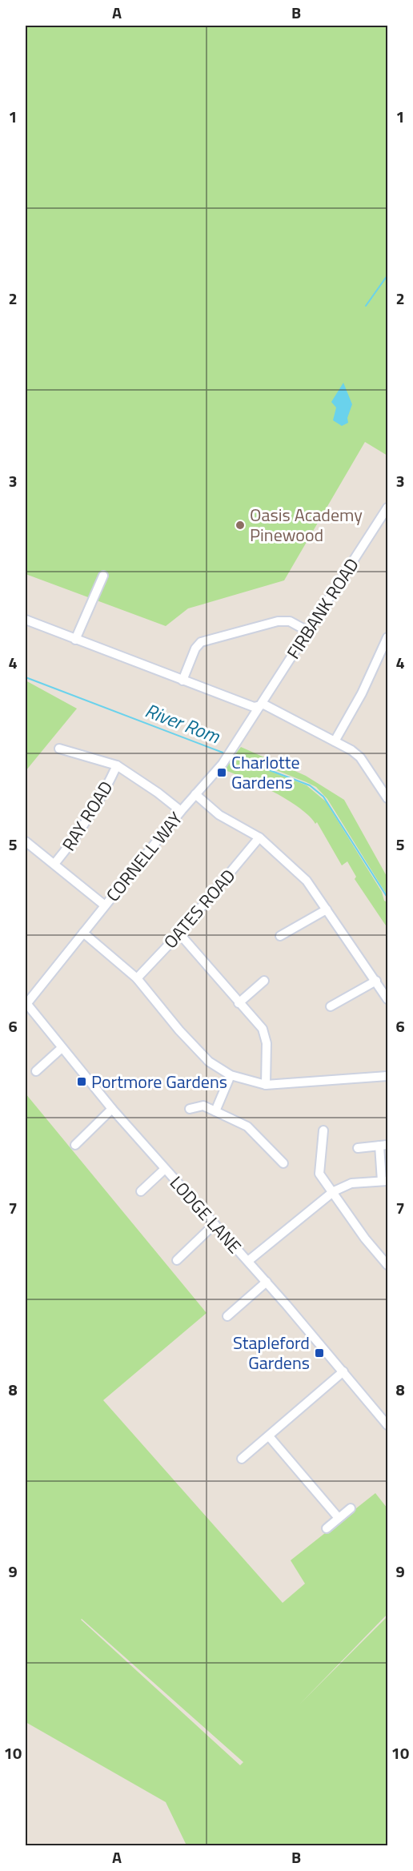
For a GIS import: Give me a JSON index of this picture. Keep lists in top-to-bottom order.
{
  "streets": {
    "street": [
      "FIRBANK ROAD",
      "RAY ROAD",
      "CORNELL WAY",
      "OATES ROAD",
      "LODGE LANE"
    ]
  },
  "crossings": [
    ["FIRBANK ROAD", "CORNELL WAY"],
    ["CORNELL WAY", "LODGE LANE"]
  ],
  "water": ["River Rom"],
  "places": {
    "other": ["Oasis Academy Pinewood"],
    "transit": ["Charlotte Gardens", "Portmore Gardens", "Stapleford Gardens"]
  },
  "grid": {
    "columns": ["A", "B"],
    "rows": [
      "1",
      "2",
      "3",
      "4",
      "5",
      "6",
      "7",
      "8",
      "9",
      "10"
    ]
  }
}
